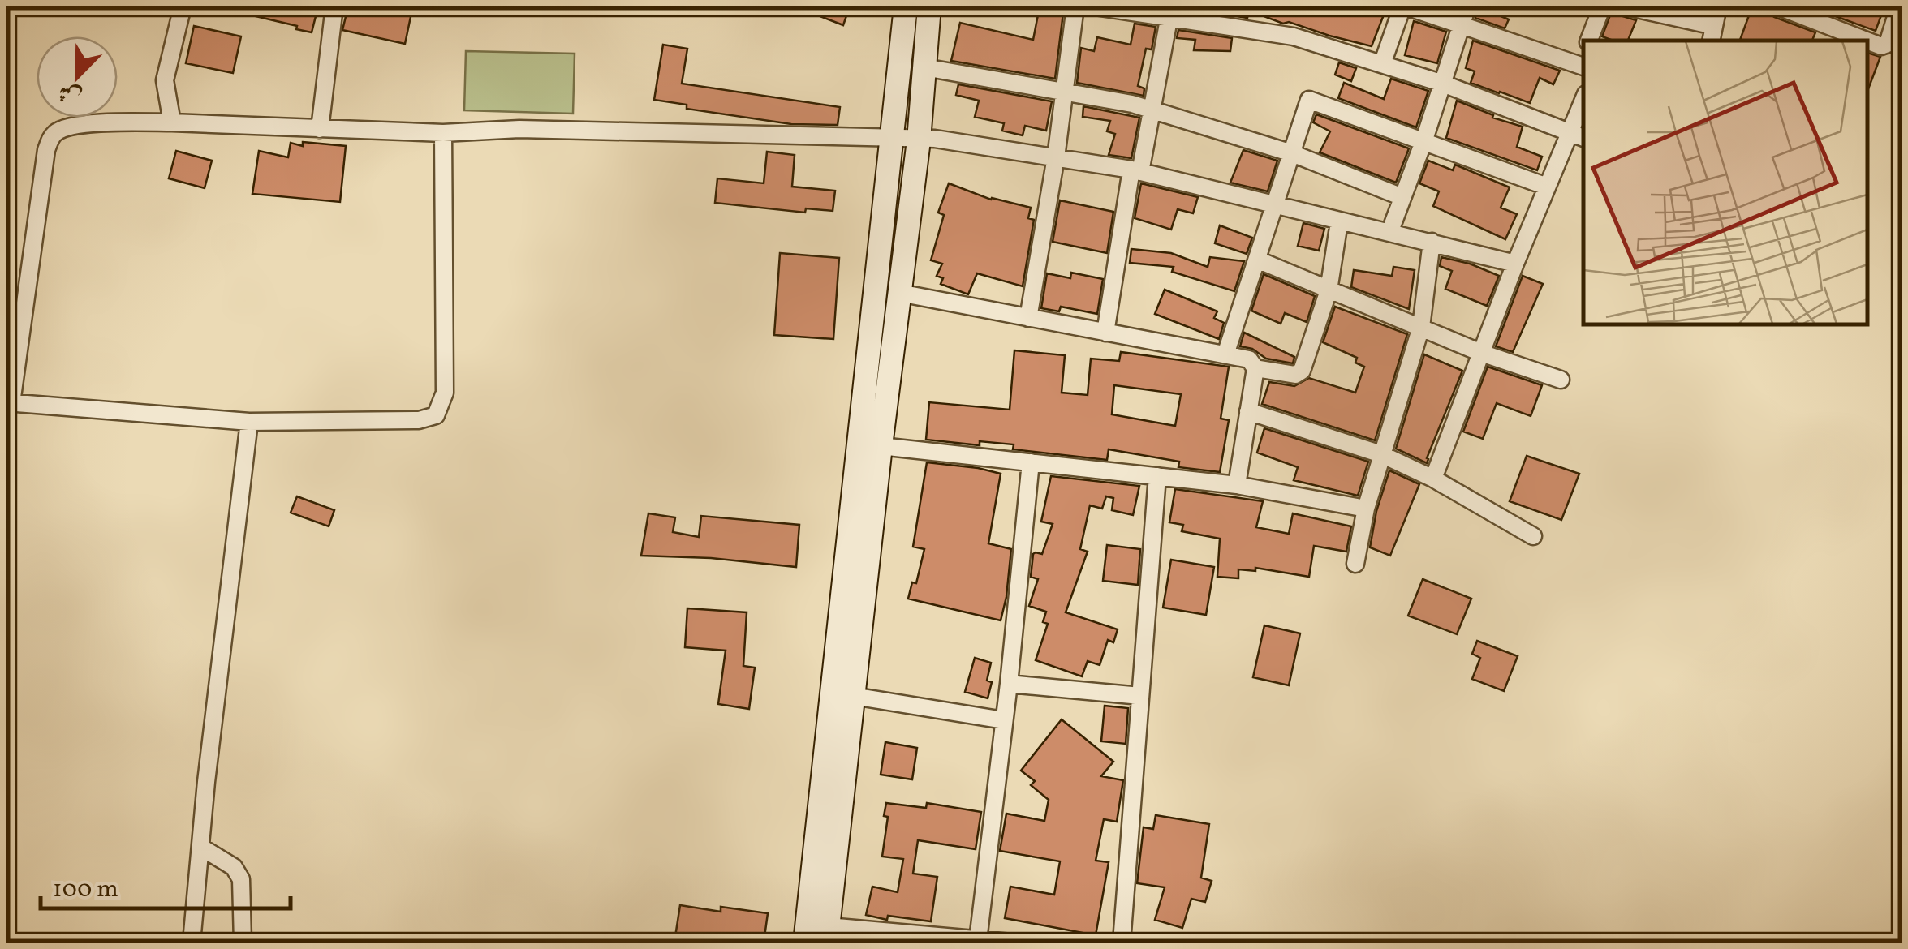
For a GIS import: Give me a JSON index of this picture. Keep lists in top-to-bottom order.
{
  "scale_bar": "100 m",
  "north": "bottom left"
}
